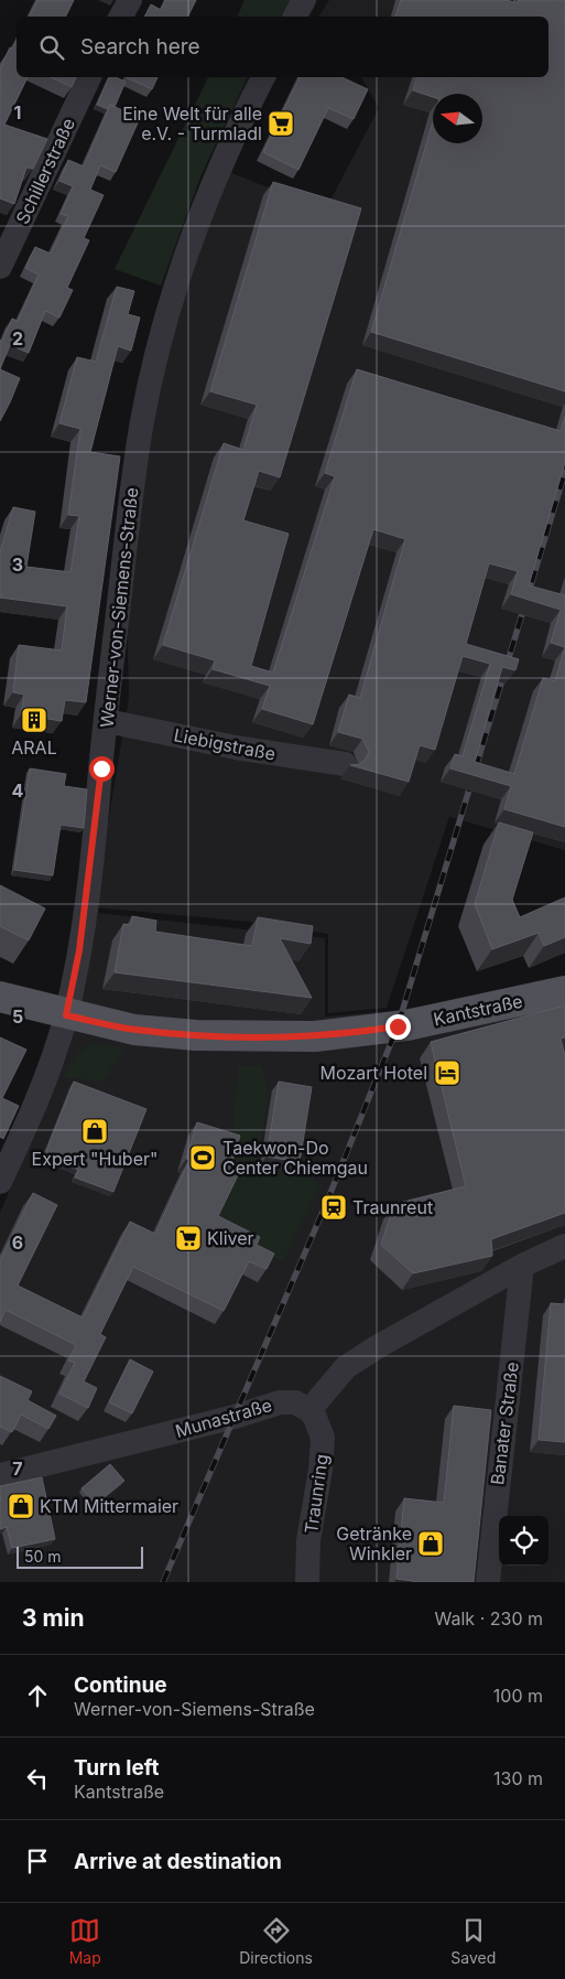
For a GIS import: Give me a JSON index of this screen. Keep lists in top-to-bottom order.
{
  "streets": {
    "main road": ["Kantstraße"],
    "street": [
      "Schillerstraße",
      "Werner-von-Siemens-Straße",
      "Liebigstraße",
      "Munastraße",
      "Banater Straße",
      "Traunring"
    ]
  },
  "crossings": [
    ["Werner-von-Siemens-Straße", "Liebigstraße"],
    ["Werner-von-Siemens-Straße", "Kantstraße"],
    ["Munastraße", "Traunring"]
  ],
  "places": {
    "supermarket": ["Eine Welt für alle e.V. - Turmladl", "Kliver"],
    "building": ["ARAL"],
    "hotel": ["Mozart Hotel"],
    "shop": ["Expert \"Huber\"", "KTM Mittermaier", "Getränke Winkler"],
    "sports": ["Taekwon-Do Center Chiemgau"],
    "station": ["Traunreut"]
  },
  "scale_bar": "50 m",
  "north": "left",
  "page": {
    "search": "Search here",
    "scale": "50 m",
    "heading": ["3 min", "Walk · 230 m"],
    "list": [
      ["Continue", "Werner-von-Siemens-Straße", "100 m"],
      ["Turn left", "Kantstraße", "130 m"],
      "Arrive at destination"
    ],
    "nav": ["Map", "Directions", "Saved"]
  },
  "grid": {
    "rows": [
      "1",
      "2",
      "3",
      "4",
      "5",
      "6",
      "7"
    ]
  }
}
